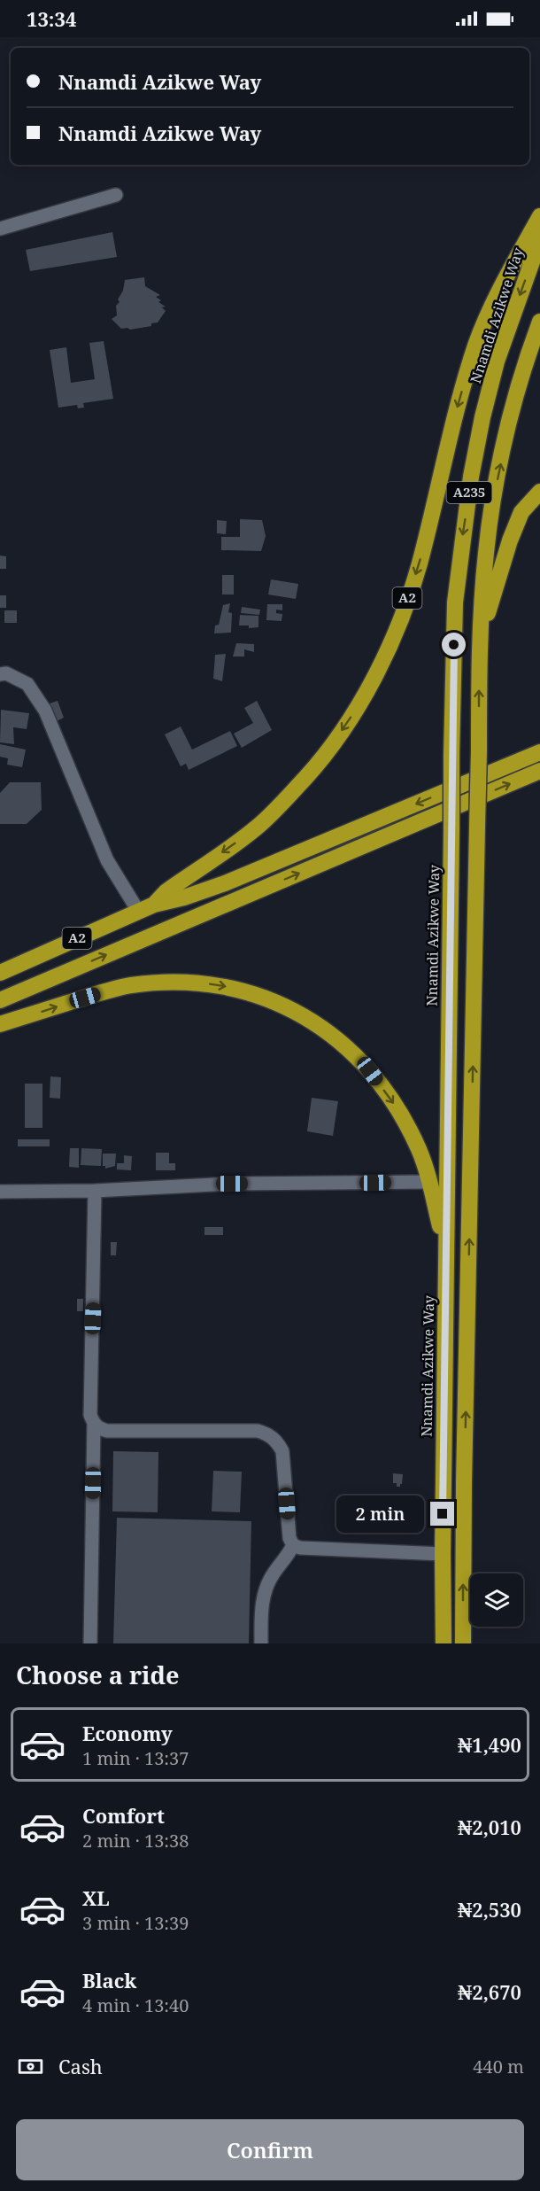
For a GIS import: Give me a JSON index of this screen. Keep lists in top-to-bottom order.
{
  "streets": {
    "highway": ["Nnamdi Azikwe Way", "A235", "A2"]
  },
  "page": {
    "status": "13:34",
    "banner": ["Nnamdi Azikwe Way", "Nnamdi Azikwe Way"],
    "bubble": "2 min",
    "heading": "Choose a ride",
    "list": [
      {
        "name": "Economy",
        "note": "1 min · 13:37",
        "value": "₦1,490"
      },
      {
        "name": "Comfort",
        "note": "2 min · 13:38",
        "value": "₦2,010"
      },
      {
        "name": "XL",
        "note": "3 min · 13:39",
        "value": "₦2,530"
      },
      {
        "name": "Black",
        "note": "4 min · 13:40",
        "value": "₦2,670"
      }
    ],
    "pay": ["Cash", "440 m"],
    "buttons": "Confirm"
  }
}
